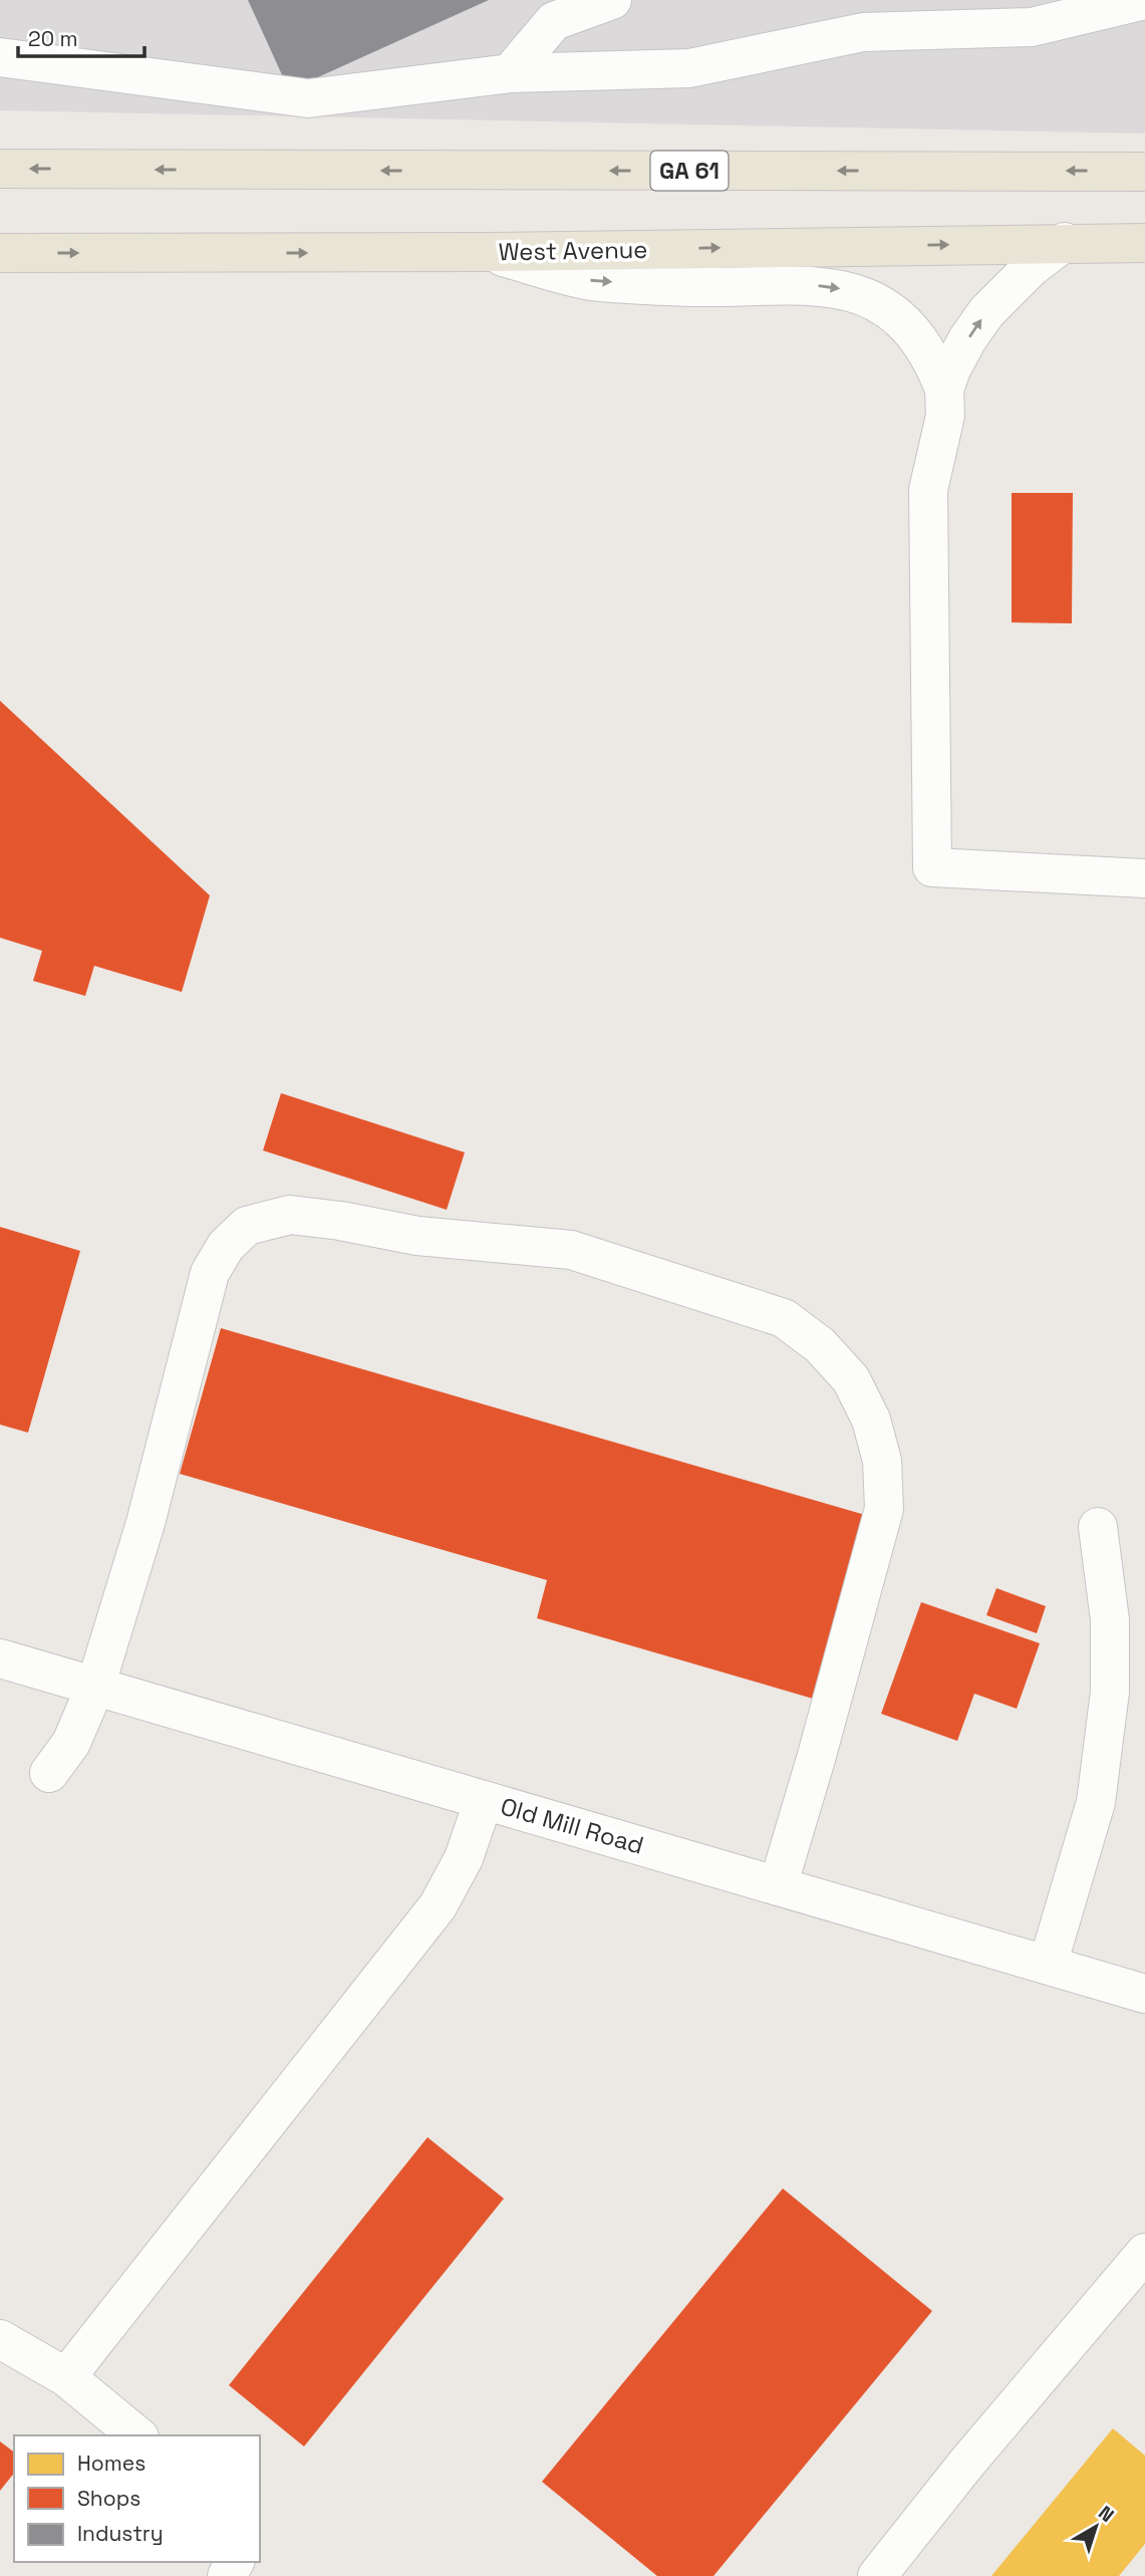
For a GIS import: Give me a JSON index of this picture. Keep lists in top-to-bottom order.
{
  "streets": {
    "main road": ["GA 61", "West Avenue"],
    "street": ["Old Mill Road"]
  },
  "legend": ["Homes", "Shops", "Industry"],
  "scale_bar": "20 m",
  "north": "top right"
}
